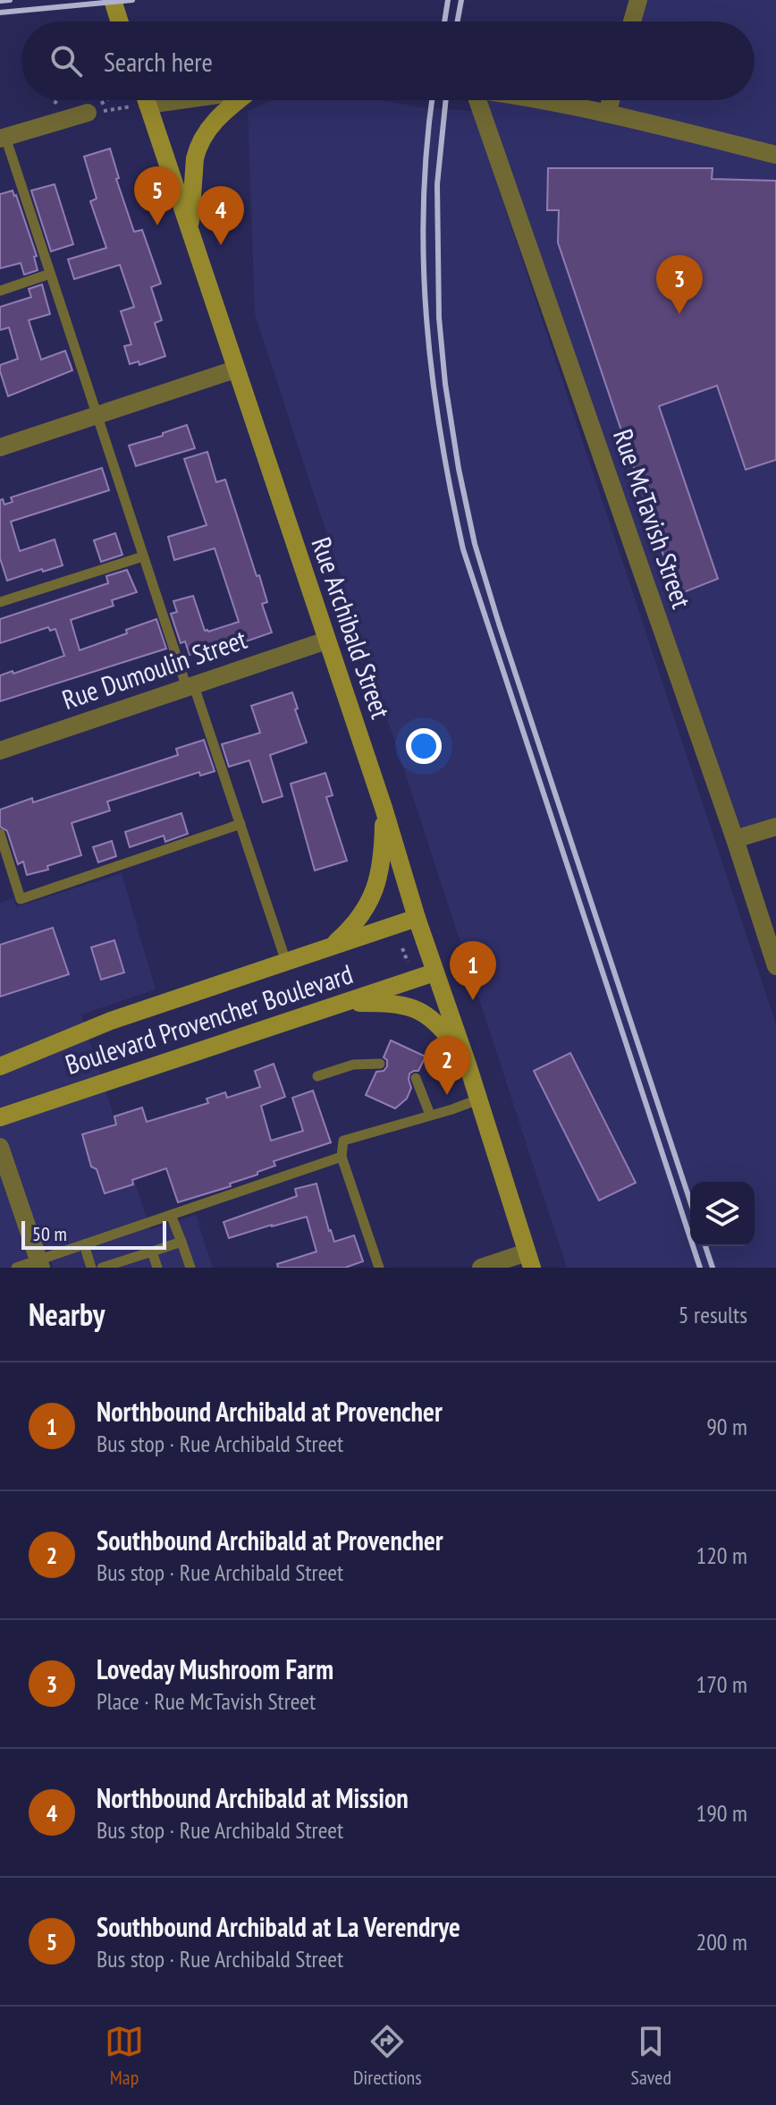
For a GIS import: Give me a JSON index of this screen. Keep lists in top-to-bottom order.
{
  "streets": {
    "main road": ["Rue Archibald Street", "Boulevard Provencher Boulevard"],
    "street": ["Rue McTavish Street", "Rue Dumoulin Street"]
  },
  "crossings": [
    ["Rue Archibald Street", "Rue Dumoulin Street"],
    ["Rue Archibald Street", "Boulevard Provencher Boulevard"]
  ],
  "scale_bar": "50 m",
  "page": {
    "search": "Search here",
    "pins": [
      "5",
      "4",
      "3",
      "1",
      "2"
    ],
    "scale": "50 m",
    "heading": ["Nearby", "5 results"],
    "list": [
      {
        "mark": "1",
        "name": "Northbound Archibald at Provencher",
        "note": "Bus stop · Rue Archibald Street",
        "value": "90 m"
      },
      {
        "mark": "2",
        "name": "Southbound Archibald at Provencher",
        "note": "Bus stop · Rue Archibald Street",
        "value": "120 m"
      },
      {
        "mark": "3",
        "name": "Loveday Mushroom Farm",
        "note": "Place · Rue McTavish Street",
        "value": "170 m"
      },
      {
        "mark": "4",
        "name": "Northbound Archibald at Mission",
        "note": "Bus stop · Rue Archibald Street",
        "value": "190 m"
      },
      {
        "mark": "5",
        "name": "Southbound Archibald at La Verendrye",
        "note": "Bus stop · Rue Archibald Street",
        "value": "200 m"
      }
    ],
    "nav": ["Map", "Directions", "Saved"]
  }
}
